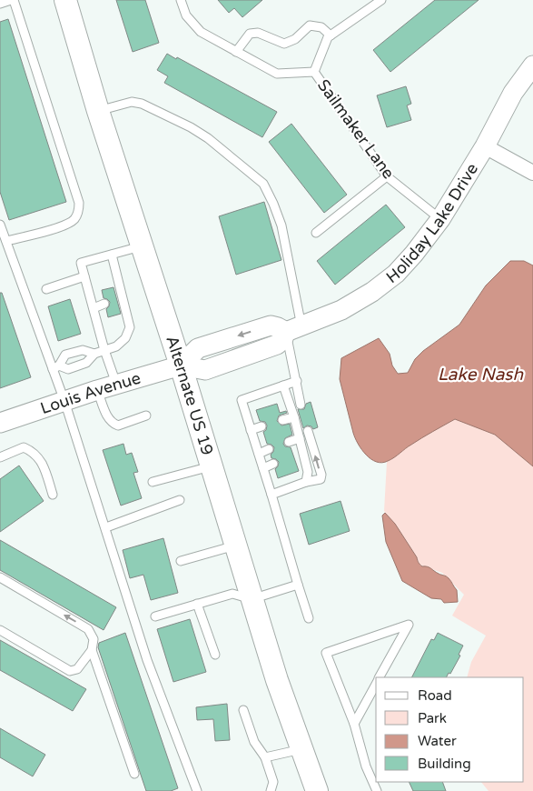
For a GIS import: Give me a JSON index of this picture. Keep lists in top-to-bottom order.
{
  "streets": {
    "main road": ["Alternate US 19"],
    "street": ["Holiday Lake Drive", "Louis Avenue"],
    "lane": ["Sailmaker Lane"]
  },
  "crossings": [
    ["Sailmaker Lane", "Holiday Lake Drive"],
    ["Holiday Lake Drive", "Louis Avenue"],
    ["Holiday Lake Drive", "Alternate US 19"],
    ["Louis Avenue", "Alternate US 19"]
  ],
  "water": ["Lake Nash"],
  "legend": [
    "Road",
    "Park",
    "Water",
    "Building"
  ]
}
